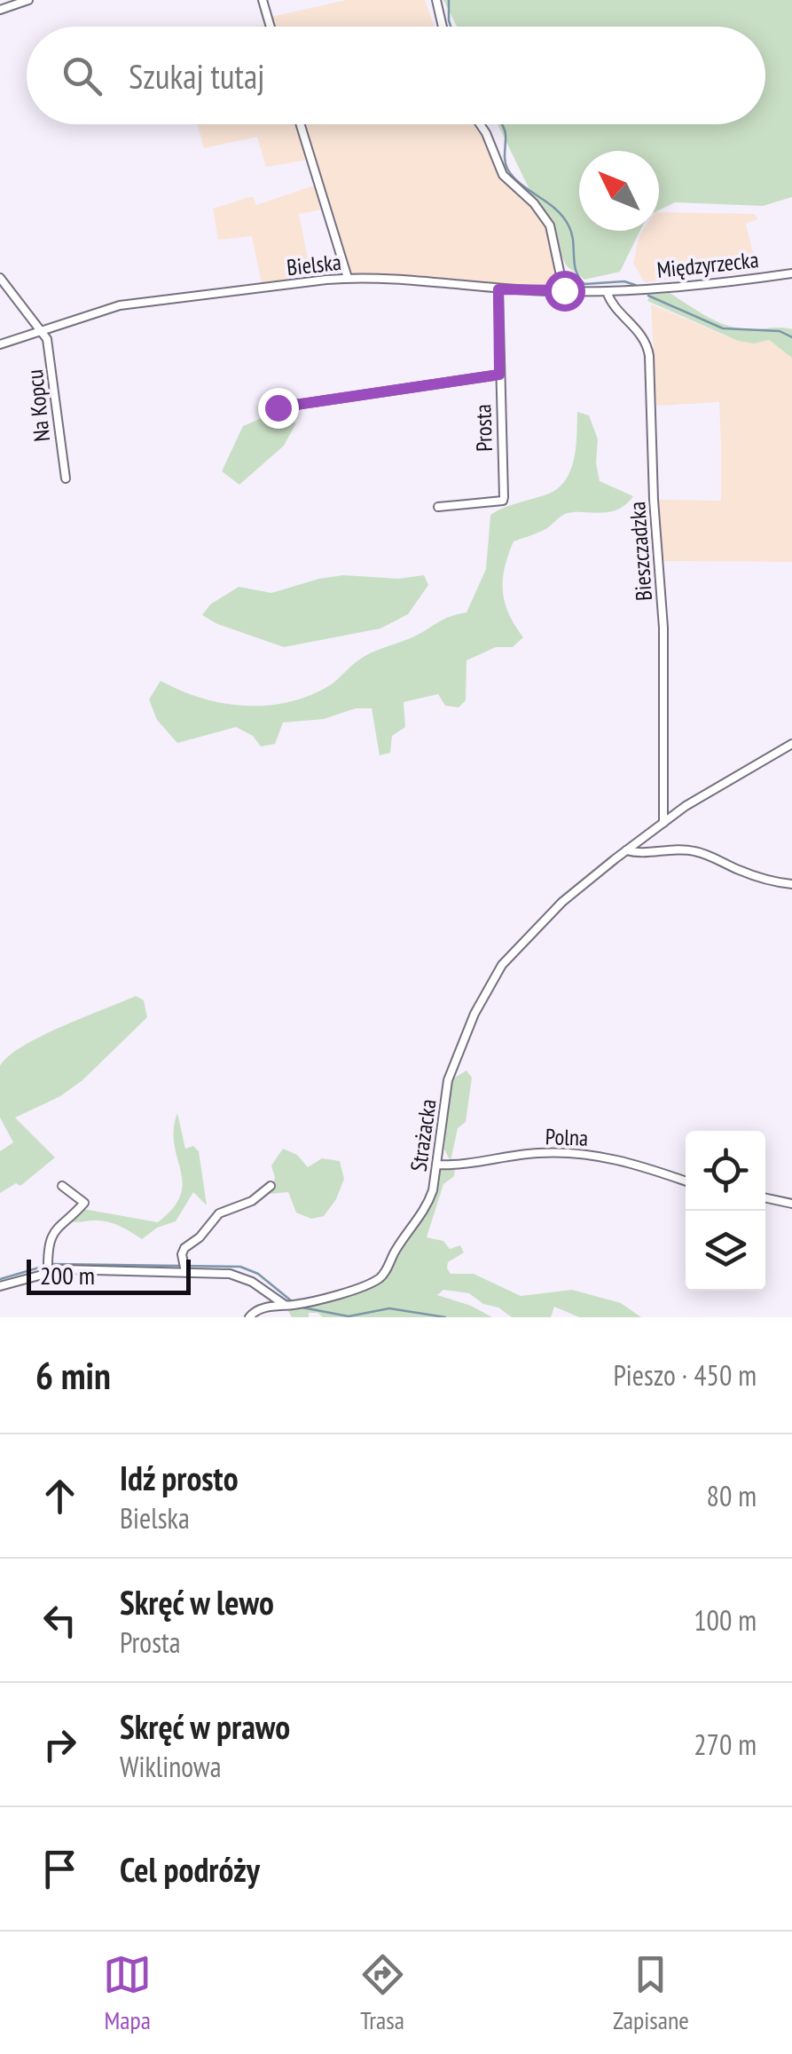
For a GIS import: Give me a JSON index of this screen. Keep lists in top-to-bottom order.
{
  "streets": {
    "street": [
      "Bielska",
      "Międzyrzecka",
      "Na Kopcu",
      "Prosta",
      "Bieszczadzka",
      "Strażacka",
      "Polna"
    ]
  },
  "crossings": [
    ["Bielska", "Międzyrzecka"],
    ["Bielska", "Na Kopcu"],
    ["Bielska", "Prosta"],
    ["Bielska", "Bieszczadzka"],
    ["Bieszczadzka", "Strażacka"],
    ["Strażacka", "Polna"]
  ],
  "scale_bar": "200 m",
  "north": "top left",
  "page": {
    "search": "Szukaj tutaj",
    "scale": "200 m",
    "heading": ["6 min", "Pieszo · 450 m"],
    "list": [
      ["Idź prosto", "Bielska", "80 m"],
      ["Skręć w lewo", "Prosta", "100 m"],
      ["Skręć w prawo", "Wiklinowa", "270 m"],
      "Cel podróży"
    ],
    "nav": ["Mapa", "Trasa", "Zapisane"]
  }
}
